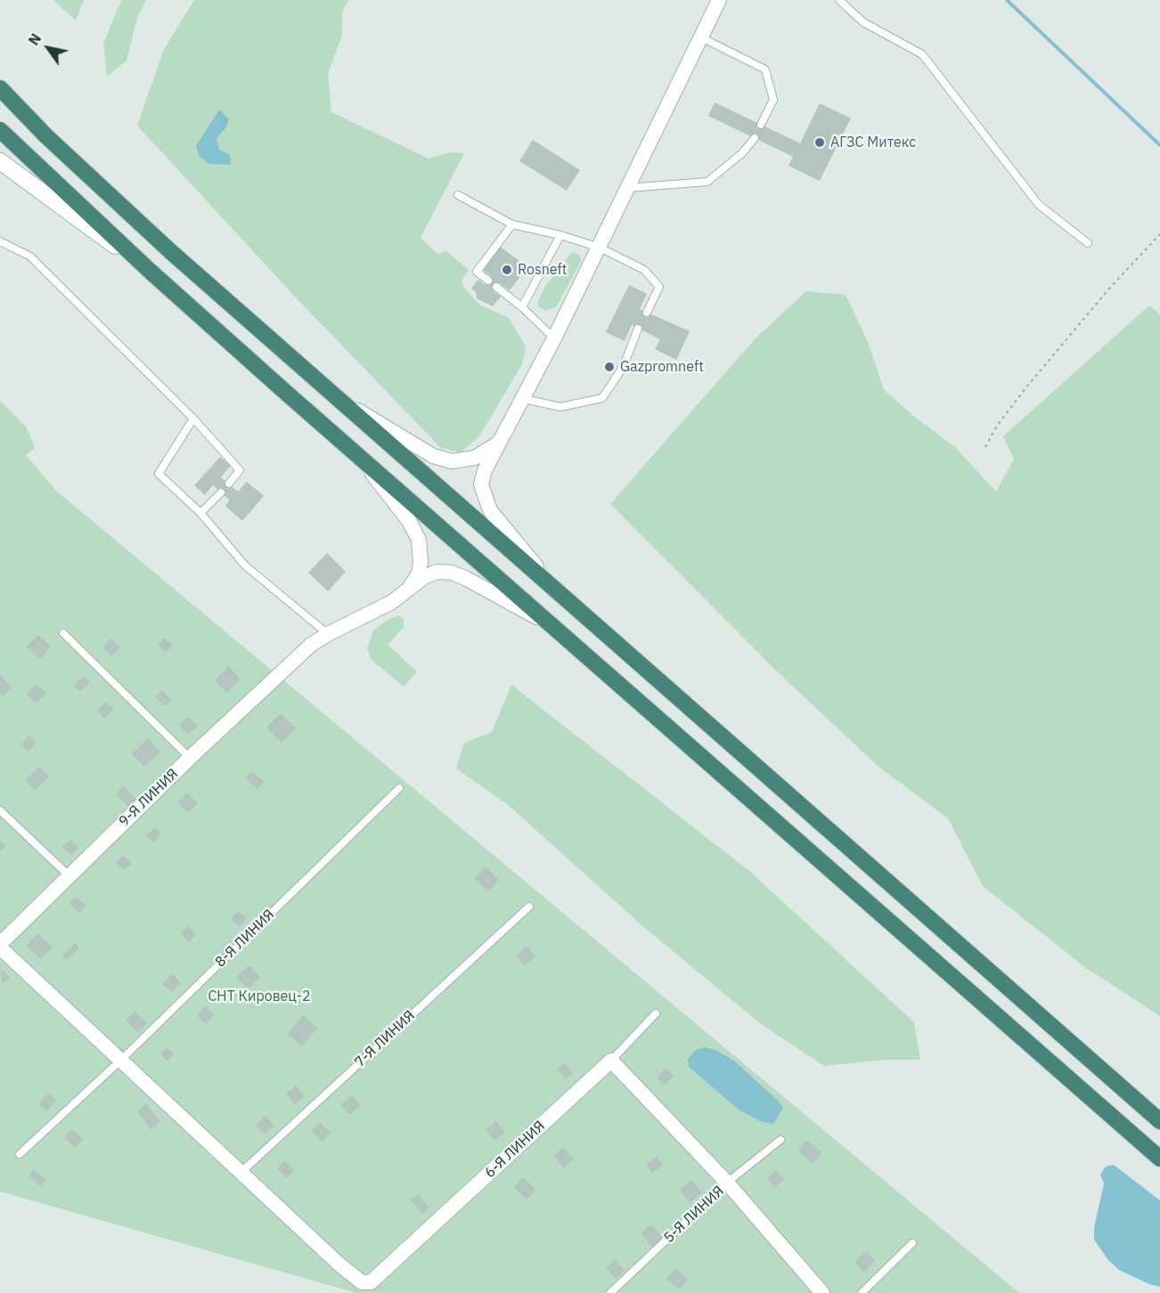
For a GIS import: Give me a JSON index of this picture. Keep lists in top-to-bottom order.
{
  "streets": {
    "street": ["9-Я ЛИНИЯ", "6-Я ЛИНИЯ"],
    "lane": ["8-Я ЛИНИЯ", "7-Я ЛИНИЯ", "5-Я ЛИНИЯ"]
  },
  "crossings": [
    ["7-Я ЛИНИЯ", "6-Я ЛИНИЯ"]
  ],
  "parks": ["СНТ Кировец-2"],
  "places": ["АГЗС Митекс", "Rosneft", "Gazpromneft"],
  "north": "top left"
}
